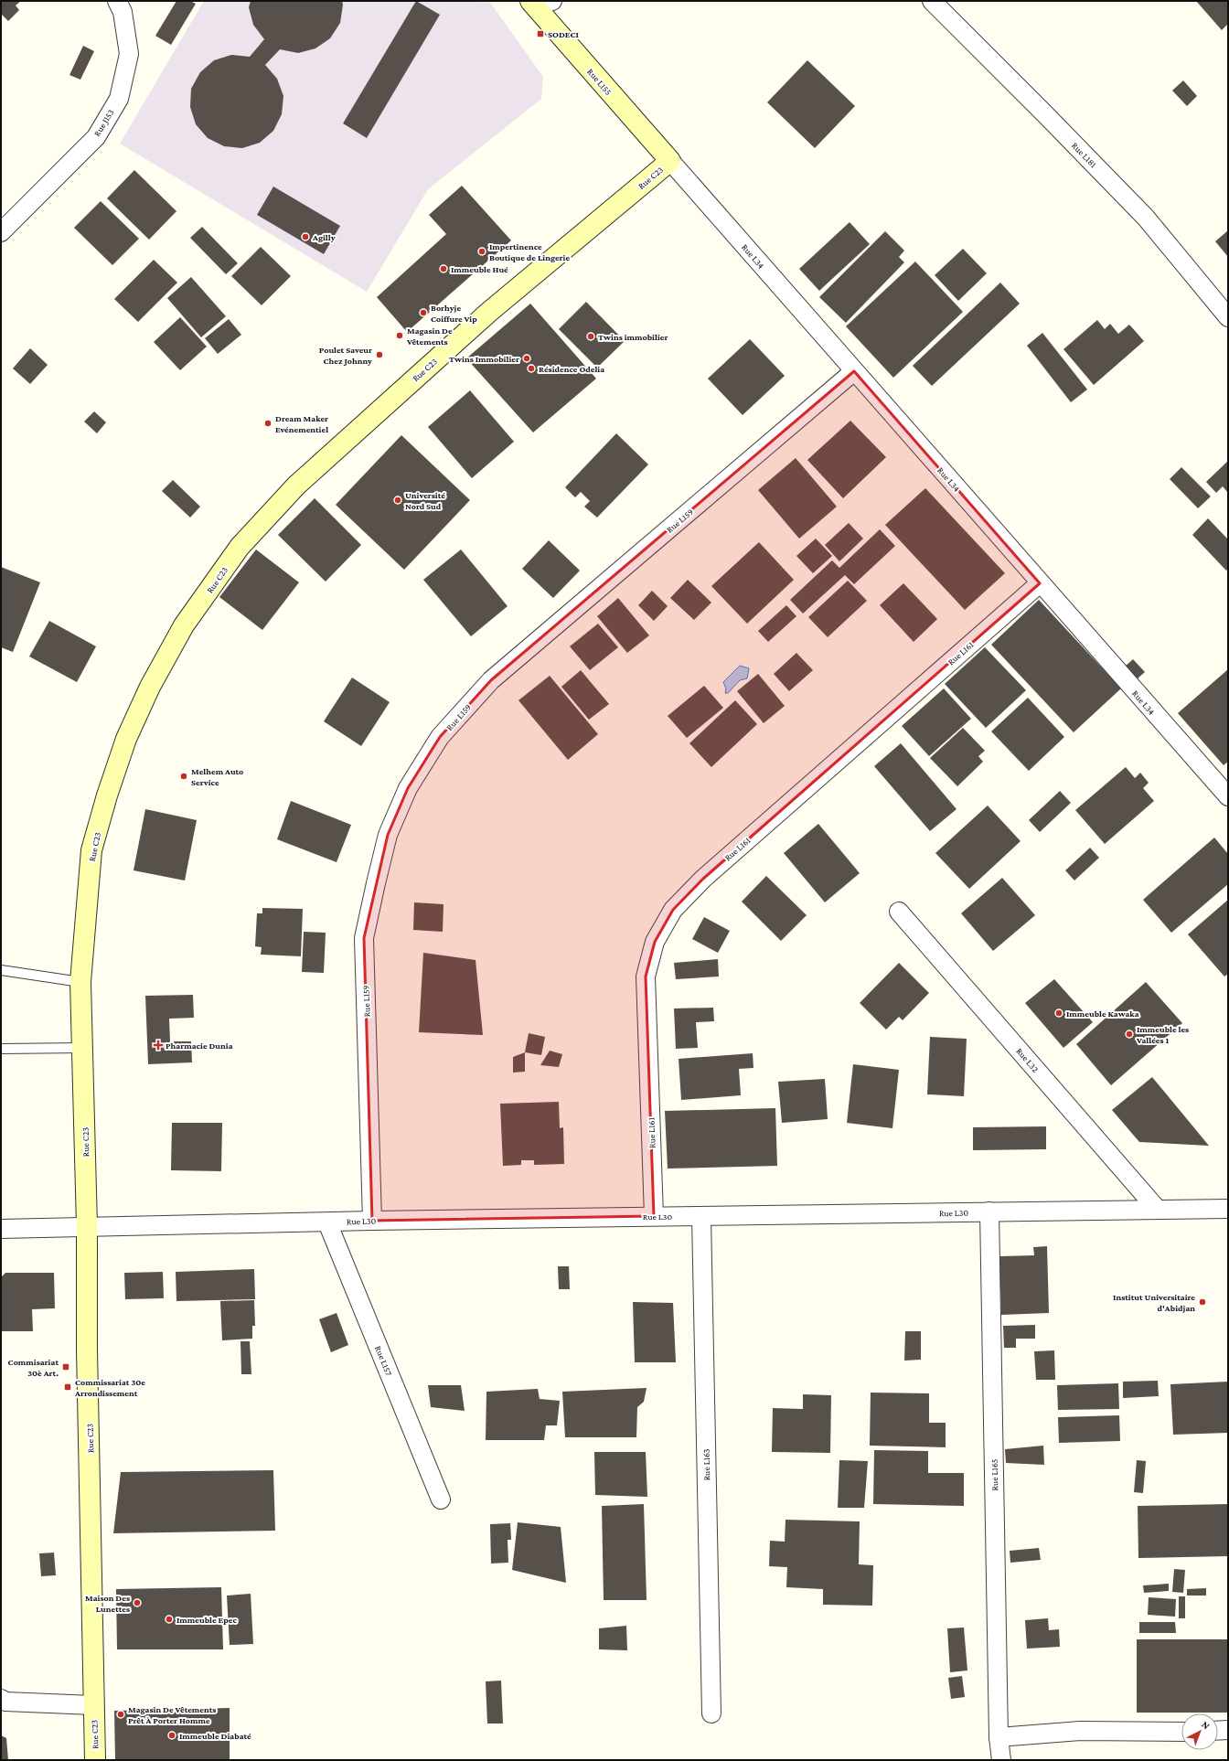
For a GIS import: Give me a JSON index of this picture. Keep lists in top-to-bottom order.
{
  "streets": {
    "street": [
      "Rue L155",
      "Rue J153",
      "Rue L181",
      "Rue C23",
      "Rue L34",
      "Rue L159",
      "Rue L161",
      "Rue L32",
      "Rue L30",
      "Rue L157",
      "Rue L163",
      "Rue L165"
    ]
  },
  "crossings": [
    ["Rue L155", "Rue C23"],
    ["Rue L155", "Rue L34"],
    ["Rue C23", "Rue L34"],
    ["Rue C23", "Rue L30"],
    ["Rue L34", "Rue L159"],
    ["Rue L34", "Rue L161"],
    ["Rue L159", "Rue L30"],
    ["Rue L161", "Rue L30"],
    ["Rue L32", "Rue L30"],
    ["Rue L30", "Rue L157"],
    ["Rue L30", "Rue L163"],
    ["Rue L30", "Rue L165"]
  ],
  "places": {
    "transit": ["SODECI", "Commisariat 30è Art.", "Commissariat 30e Arrondissement"],
    "other": [
      "Agilly",
      "Impertinence Boutique de Lingerie",
      "Immeuble Hué",
      "Borhyje Coiffure Vip",
      "Magasin De Vêtements",
      "Twins immobilier",
      "Poulet Saveur Chez Johnny",
      "Twins Immobilier",
      "Résidence Odelia",
      "Dream Maker Evénementiel",
      "Université Nord Sud",
      "Melhem Auto Service",
      "Immeuble Kawaka",
      "Immeuble les Vallées 1",
      "Institut Universitaire d'Abidjan",
      "Maison Des Lunettes",
      "Immeuble Epec",
      "Magasin De Vêtements Prêt À Porter Homme",
      "Immeuble Diabaté"
    ],
    "health": ["Pharmacie Dunia"]
  },
  "north": "top right"
}
